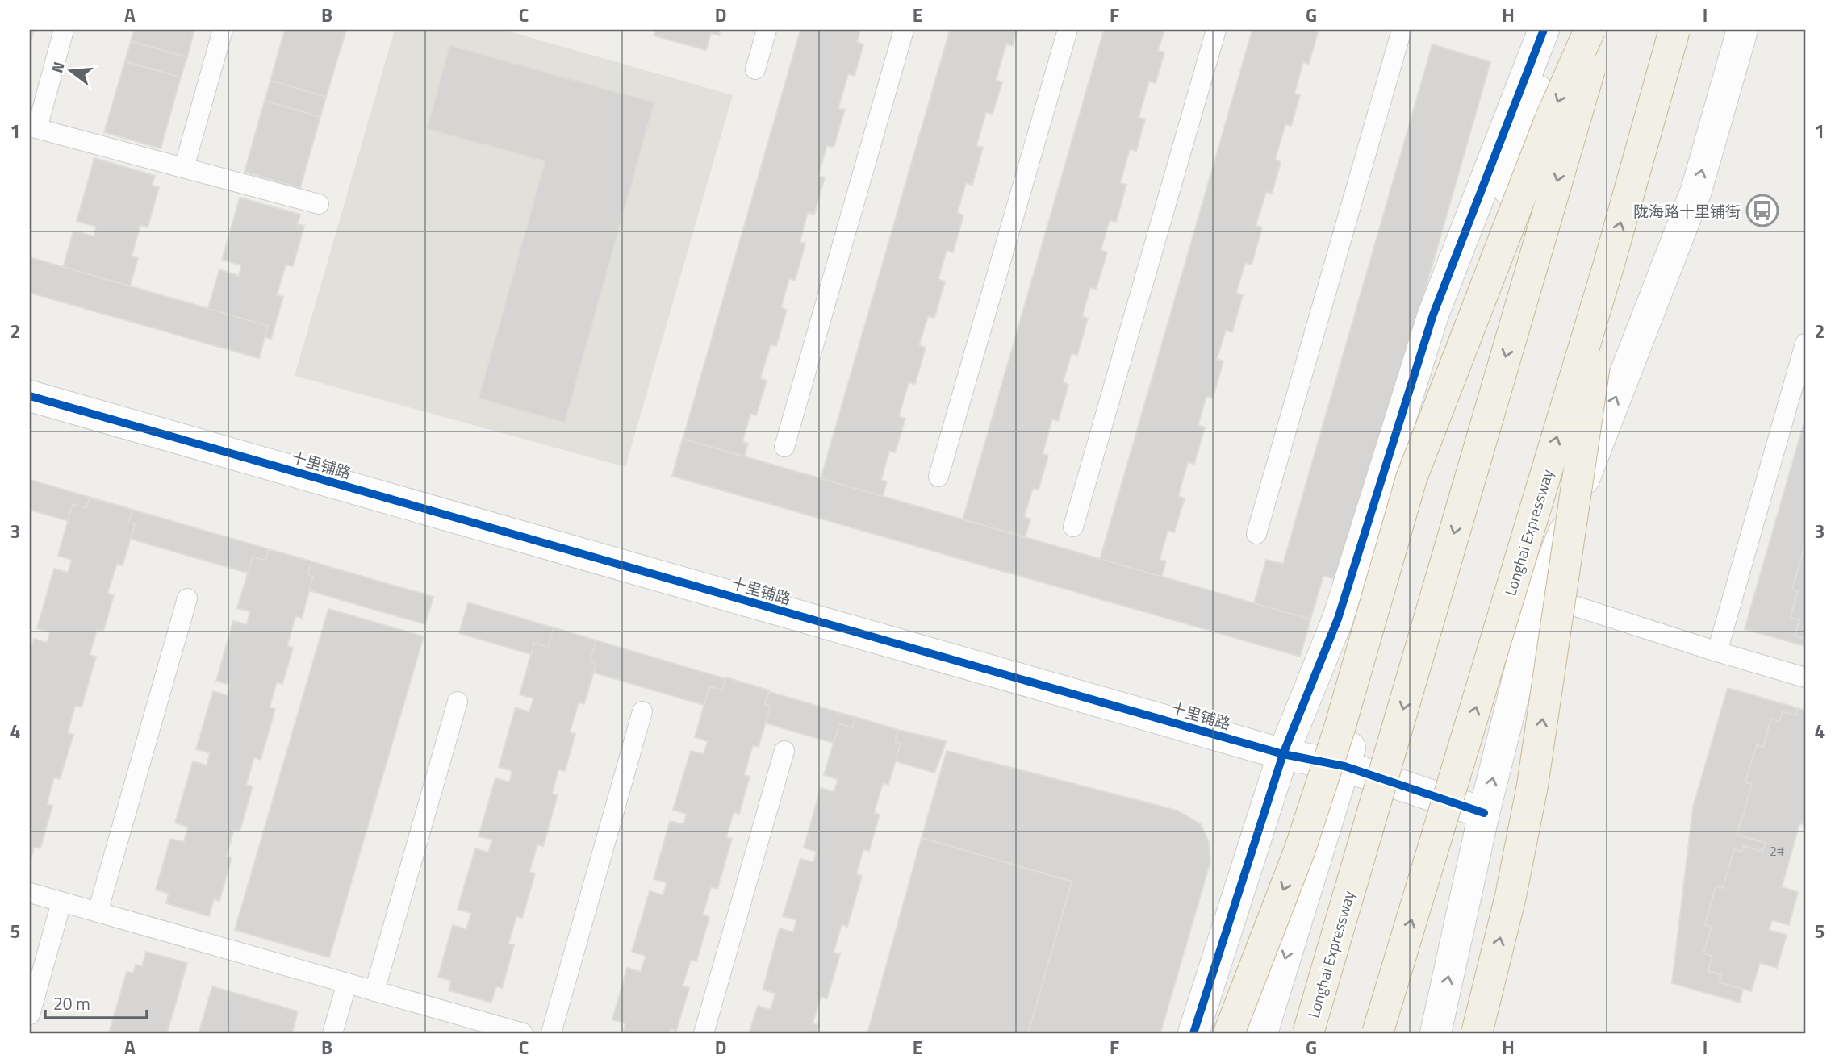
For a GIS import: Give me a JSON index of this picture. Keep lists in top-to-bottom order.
{
  "streets": {
    "highway": ["Longhai Expressway"],
    "street": ["十里铺路"]
  },
  "places": {
    "bus stop": ["陇海路十里铺街"]
  },
  "house_numbers": ["2#"],
  "scale_bar": "20 m",
  "north": "left",
  "grid": {
    "columns": [
      "A",
      "B",
      "C",
      "D",
      "E",
      "F",
      "G",
      "H",
      "I"
    ],
    "rows": [
      "1",
      "2",
      "3",
      "4",
      "5"
    ]
  }
}
